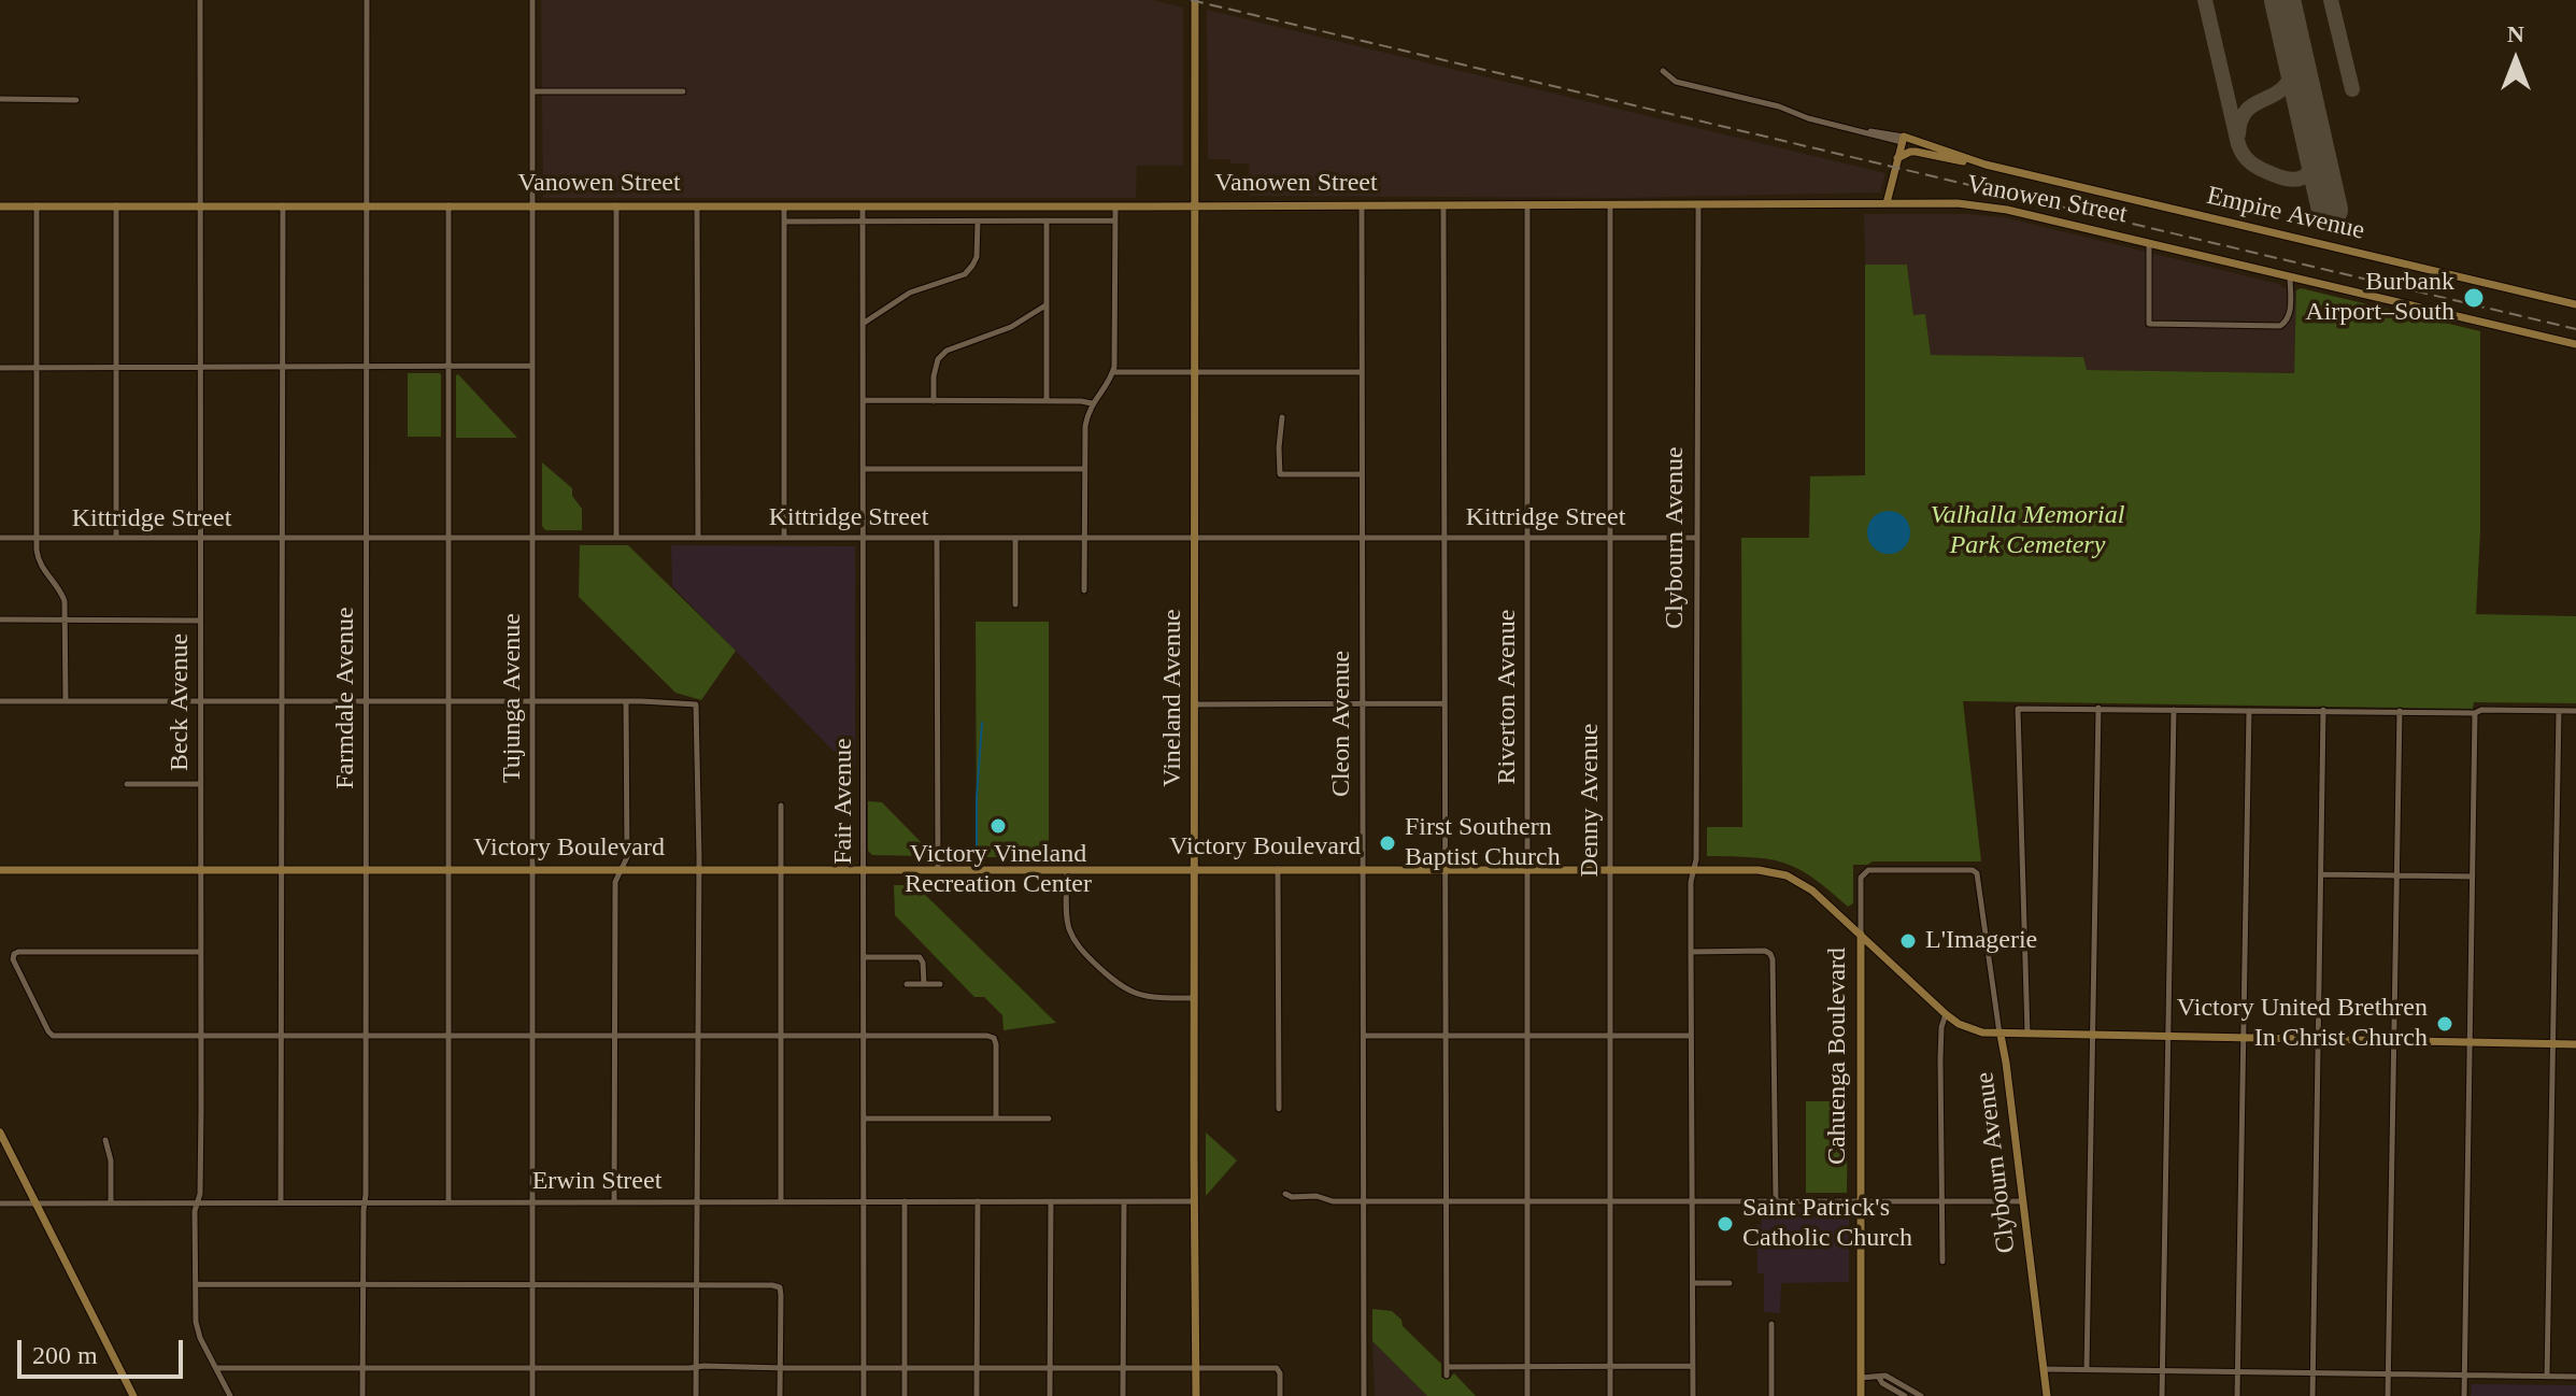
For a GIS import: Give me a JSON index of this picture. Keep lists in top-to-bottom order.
{
  "streets": {
    "main road": [
      "Vanowen Street",
      "Empire Avenue",
      "Clybourn Avenue",
      "Vineland Avenue",
      "Victory Boulevard",
      "Cahuenga Boulevard"
    ],
    "street": [
      "Kittridge Street",
      "Riverton Avenue",
      "Farmdale Avenue",
      "Tujunga Avenue",
      "Beck Avenue",
      "Cleon Avenue",
      "Denny Avenue",
      "Fair Avenue",
      "Erwin Street"
    ]
  },
  "crossings": [
    ["Vanowen Street", "Clybourn Avenue"],
    ["Vanowen Street", "Riverton Avenue"],
    ["Vanowen Street", "Farmdale Avenue"],
    ["Vanowen Street", "Tujunga Avenue"],
    ["Vanowen Street", "Vineland Avenue"],
    ["Vanowen Street", "Beck Avenue"],
    ["Vanowen Street", "Cleon Avenue"],
    ["Vanowen Street", "Denny Avenue"],
    ["Vanowen Street", "Fair Avenue"],
    ["Kittridge Street", "Clybourn Avenue"],
    ["Kittridge Street", "Riverton Avenue"],
    ["Kittridge Street", "Farmdale Avenue"],
    ["Kittridge Street", "Tujunga Avenue"],
    ["Kittridge Street", "Vineland Avenue"],
    ["Kittridge Street", "Beck Avenue"],
    ["Kittridge Street", "Cleon Avenue"],
    ["Kittridge Street", "Denny Avenue"],
    ["Kittridge Street", "Fair Avenue"],
    ["Clybourn Avenue", "Victory Boulevard"],
    ["Clybourn Avenue", "Cahuenga Boulevard"],
    ["Riverton Avenue", "Victory Boulevard"],
    ["Farmdale Avenue", "Victory Boulevard"],
    ["Farmdale Avenue", "Erwin Street"],
    ["Tujunga Avenue", "Victory Boulevard"],
    ["Tujunga Avenue", "Erwin Street"],
    ["Vineland Avenue", "Victory Boulevard"],
    ["Vineland Avenue", "Erwin Street"],
    ["Beck Avenue", "Victory Boulevard"],
    ["Beck Avenue", "Erwin Street"],
    ["Cleon Avenue", "Victory Boulevard"],
    ["Denny Avenue", "Victory Boulevard"],
    ["Fair Avenue", "Victory Boulevard"],
    ["Fair Avenue", "Erwin Street"],
    ["Victory Boulevard", "Cahuenga Boulevard"]
  ],
  "parks": ["Valhalla Memorial Park Cemetery"],
  "places": [
    "Burbank Airport–South",
    "Victory Vineland Recreation Center",
    "First Southern Baptist Church",
    "L'Imagerie",
    "Victory United Brethren In Christ Church",
    "Saint Patrick's Catholic Church"
  ],
  "scale_bar": "200 m",
  "north": "top"
}
